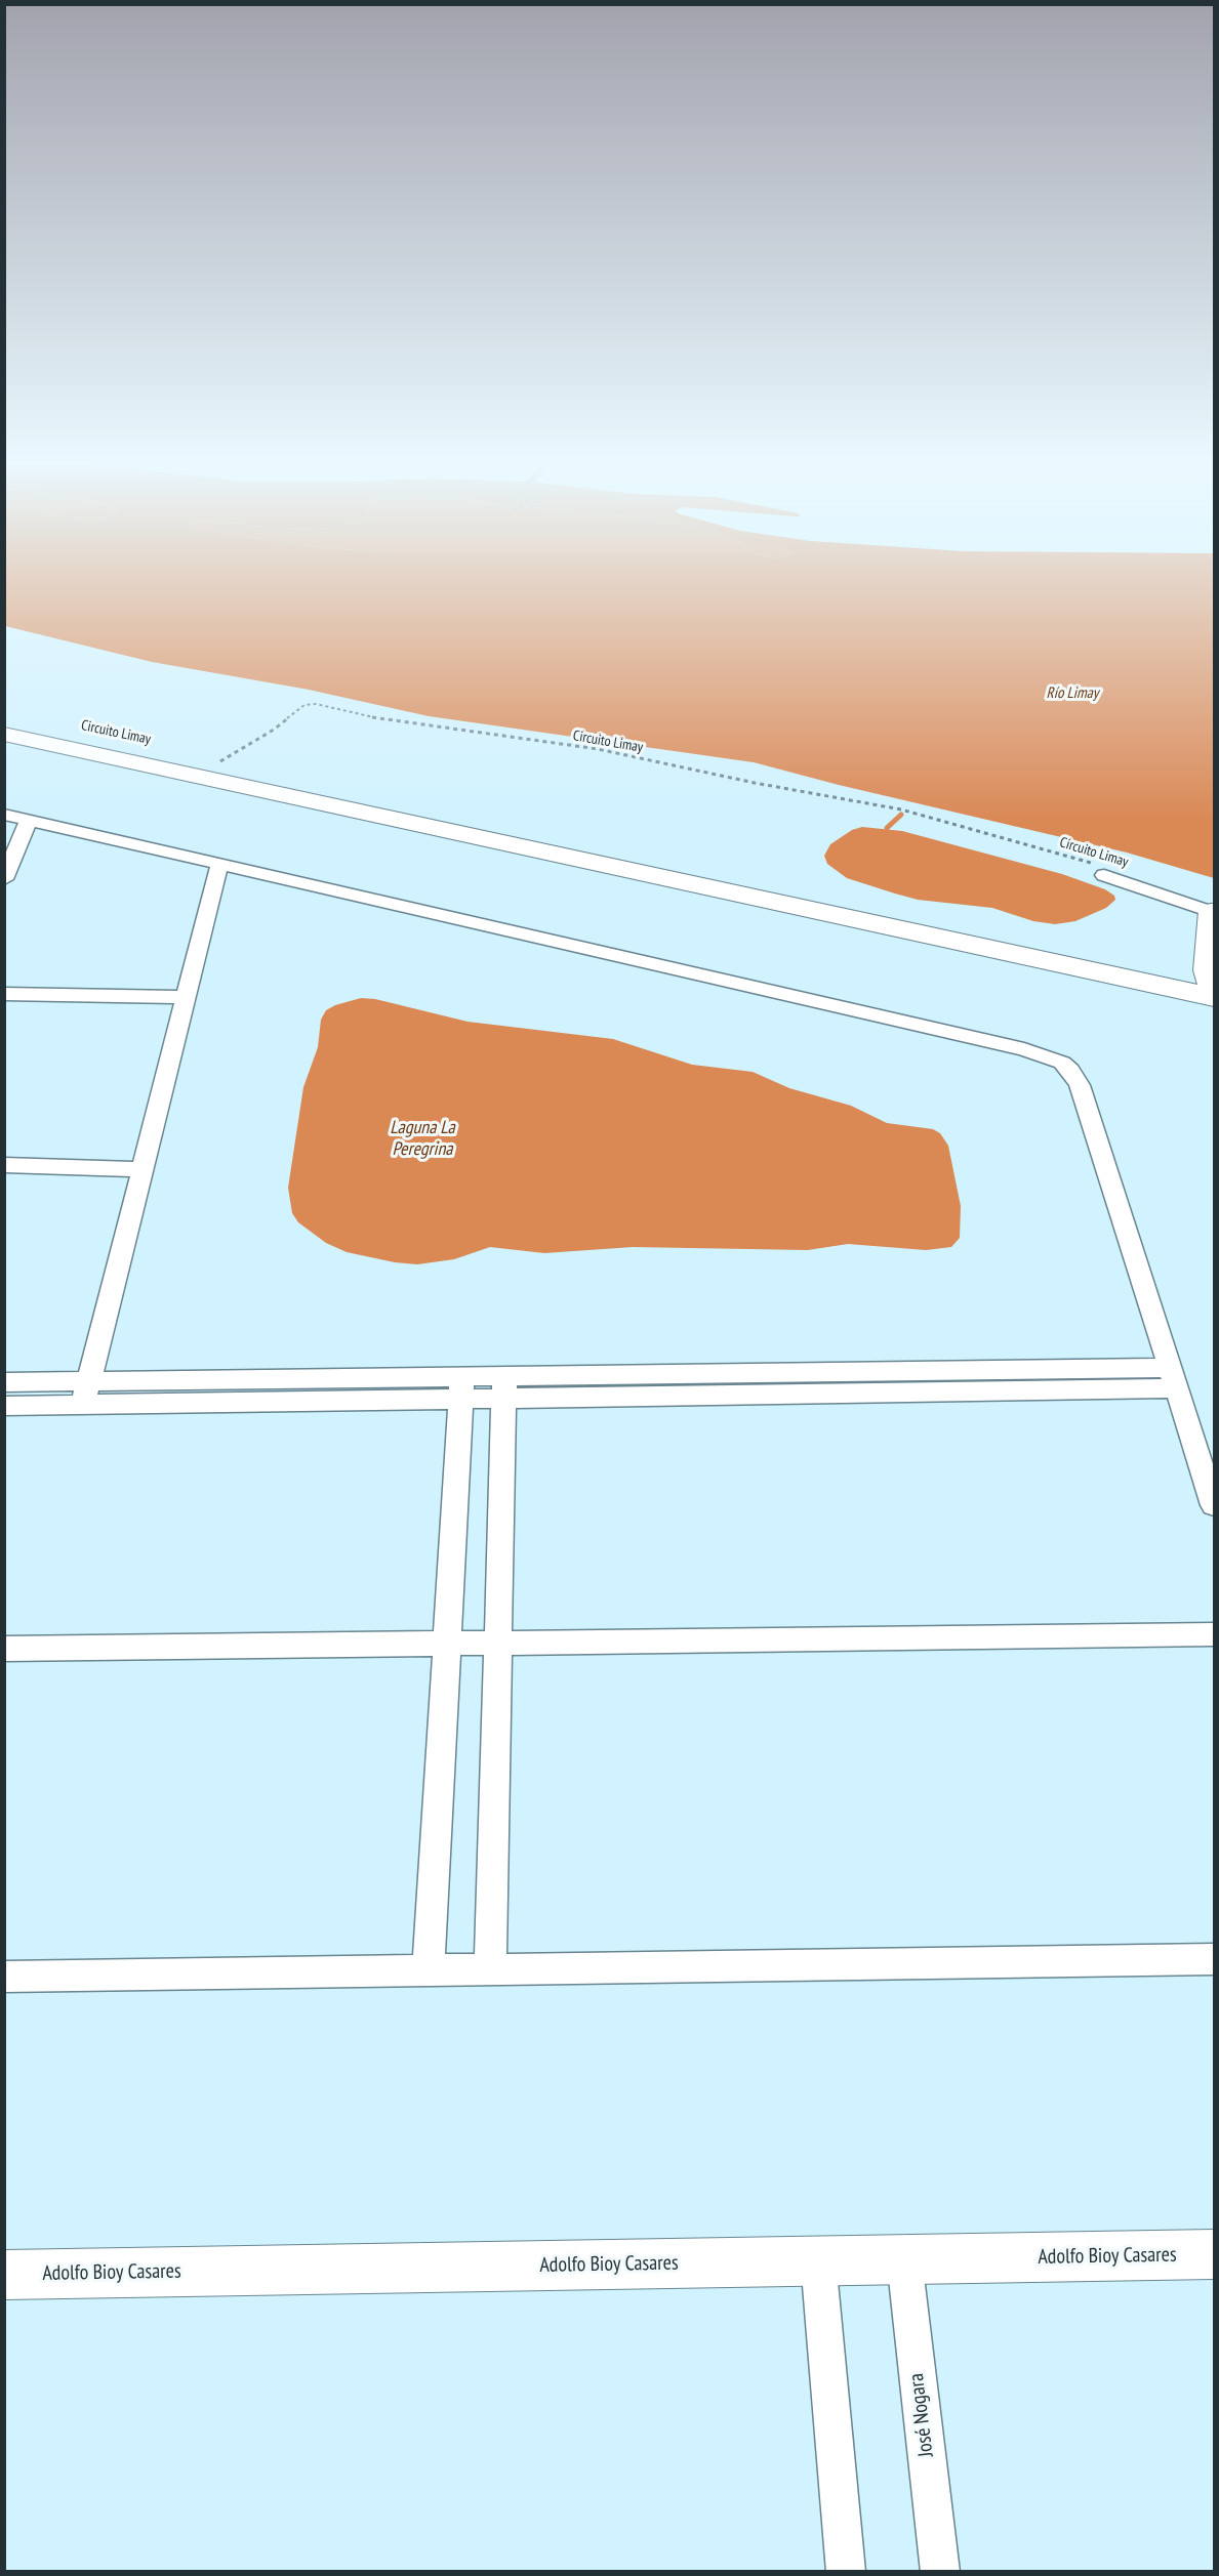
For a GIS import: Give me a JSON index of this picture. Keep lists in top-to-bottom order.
{
  "streets": {
    "street": ["Adolfo Bioy Casares", "José Nogara"],
    "path": ["Circuito Limay"]
  },
  "crossings": [
    ["Adolfo Bioy Casares", "José Nogara"]
  ],
  "water": ["Río Limay", "Laguna La Peregrina"]
}
